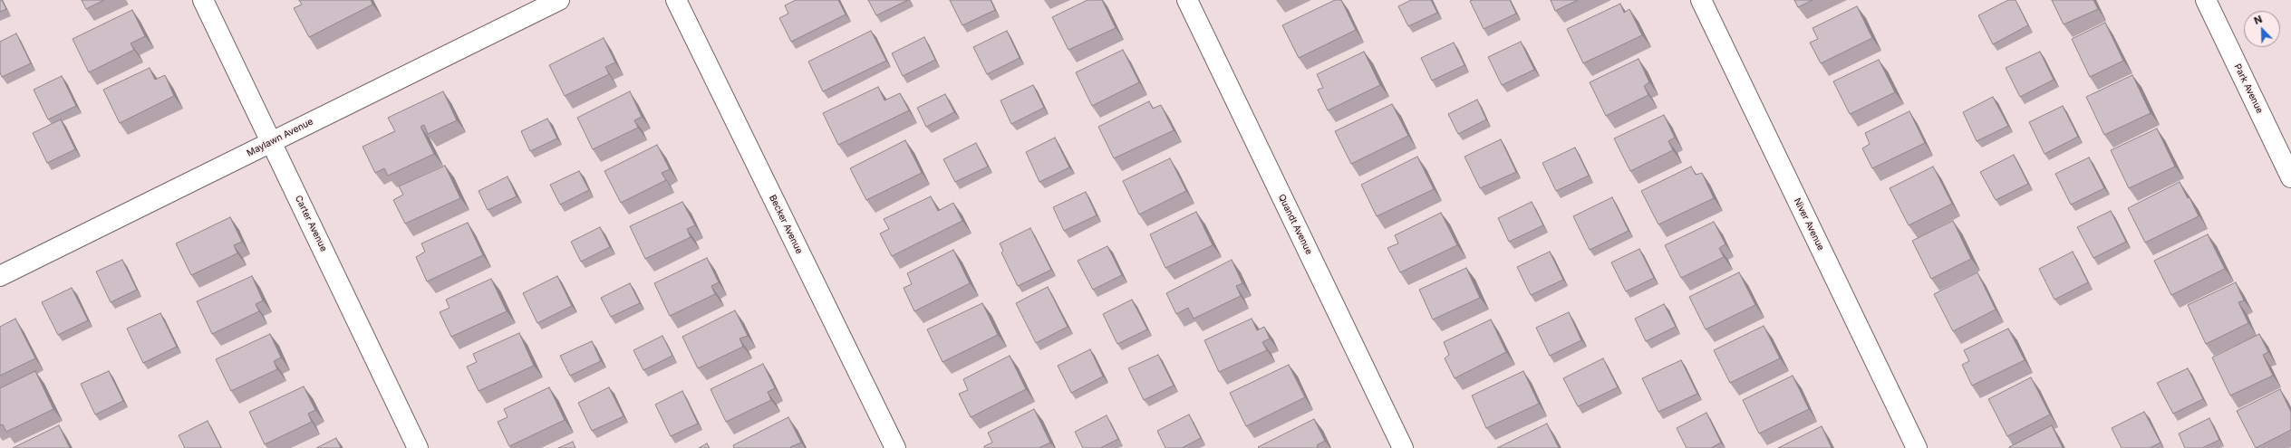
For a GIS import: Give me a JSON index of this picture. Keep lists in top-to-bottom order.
{
  "streets": {
    "street": [
      "Park Avenue",
      "Maylawn Avenue",
      "Carter Avenue",
      "Becker Avenue",
      "Quandt Avenue",
      "Niver Avenue"
    ]
  },
  "crossings": [
    ["Maylawn Avenue", "Carter Avenue"]
  ],
  "north": "top left"
}
